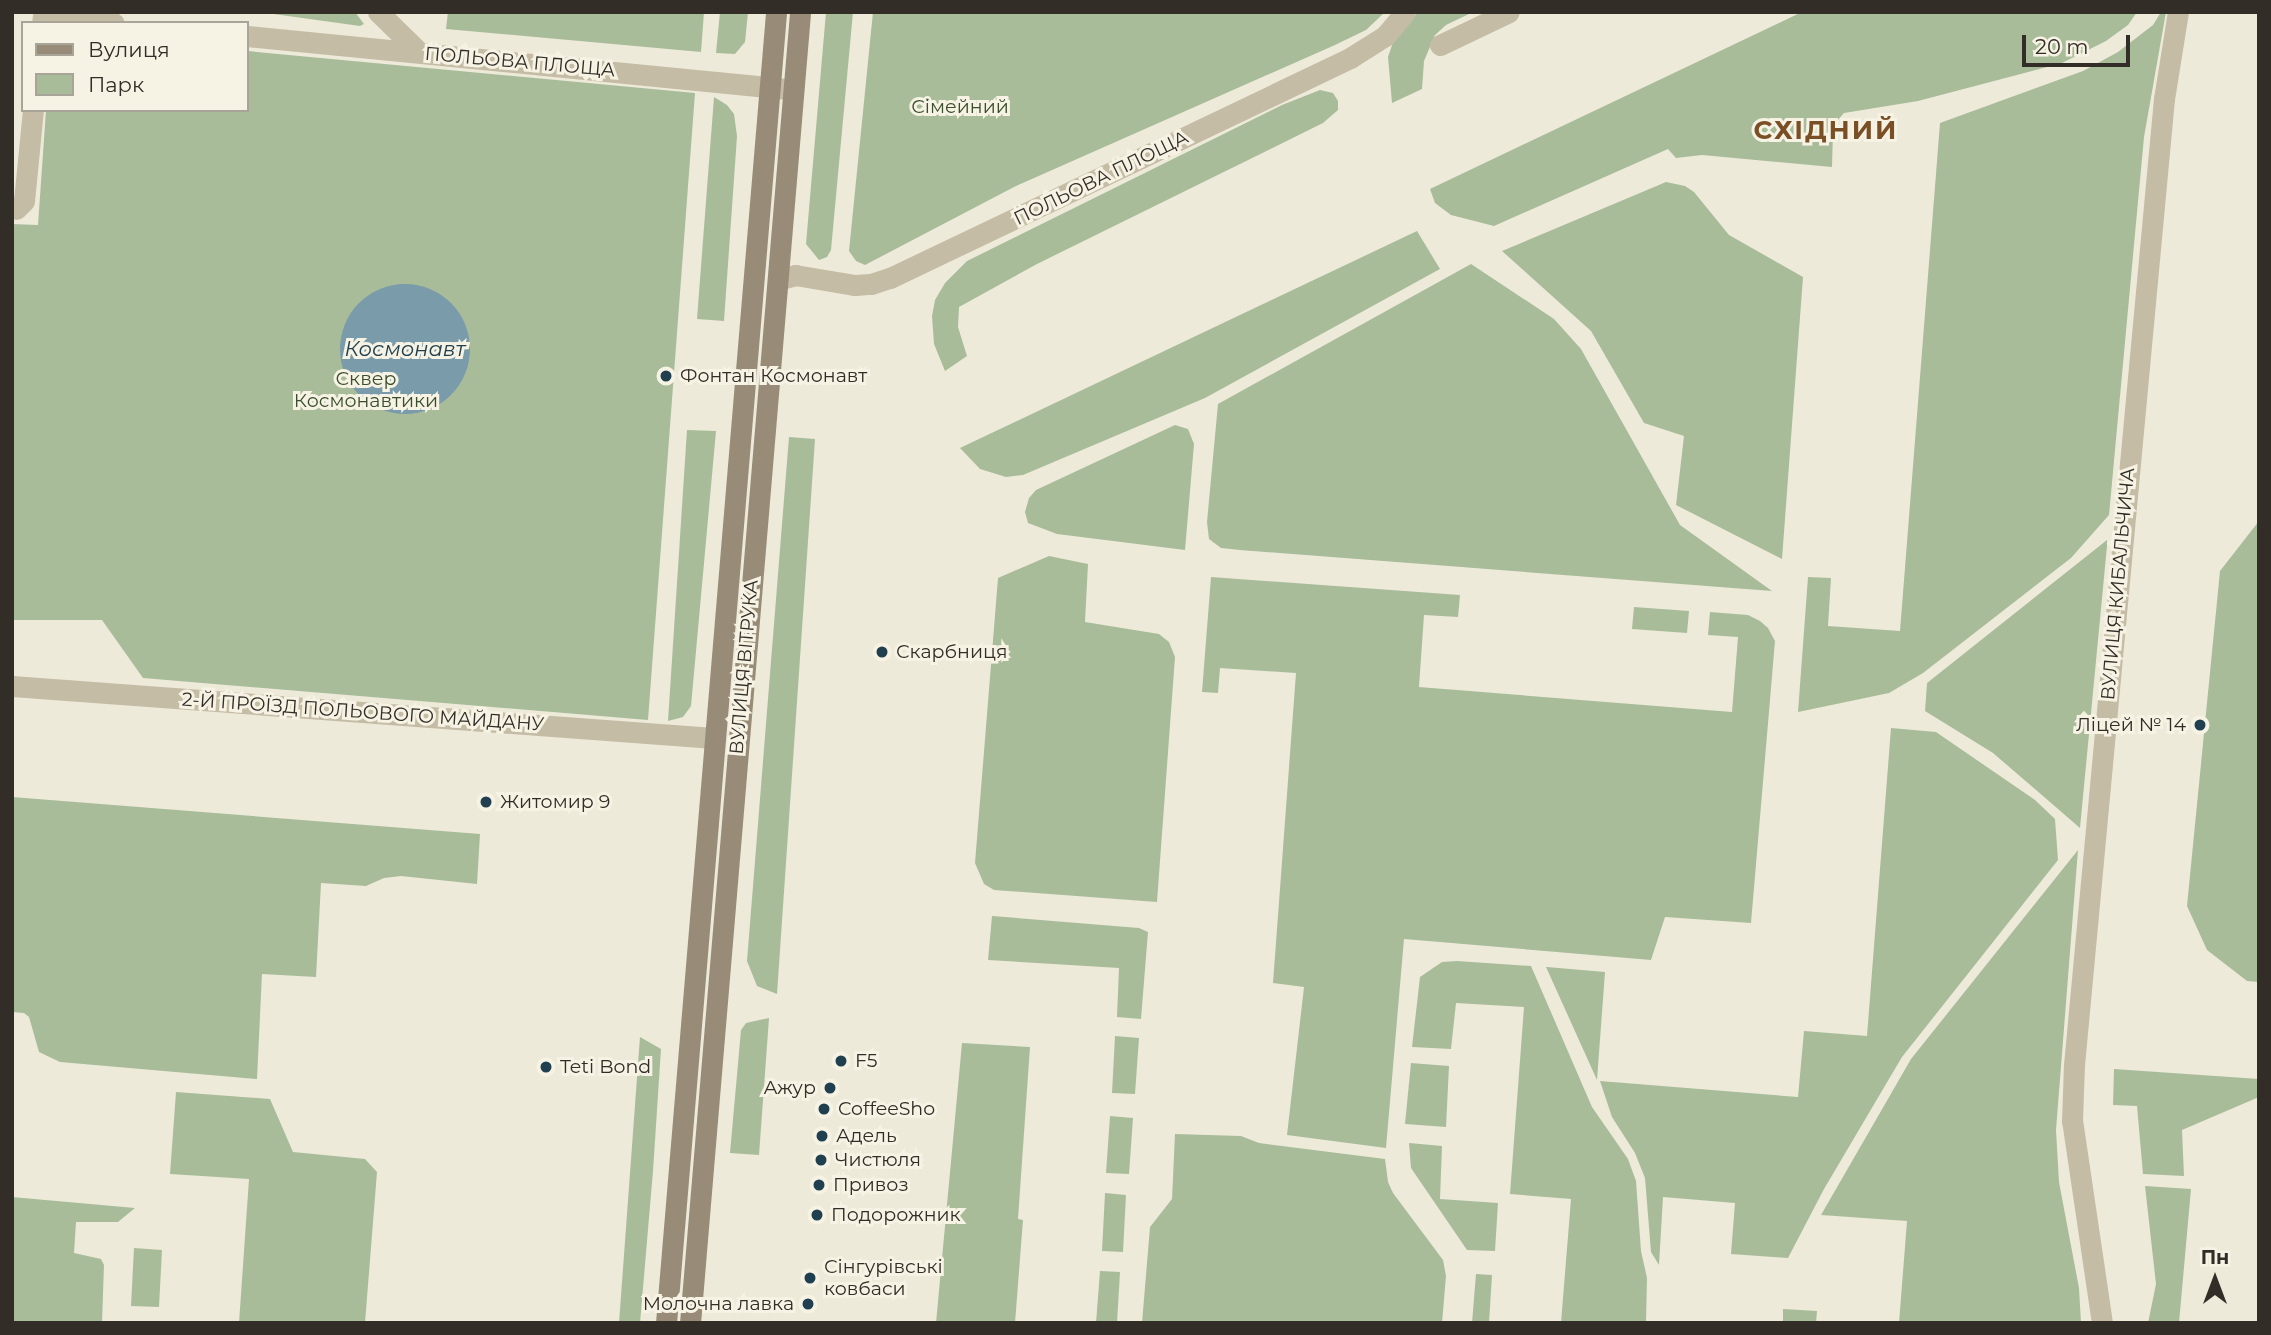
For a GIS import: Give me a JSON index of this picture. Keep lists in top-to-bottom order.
{
  "streets": {
    "main road": ["ВУЛИЦЯ ВІТРУКА"],
    "street": ["ПОЛЬОВА ПЛОЩА", "ВУЛИЦЯ КИБАЛЬЧИЧА", "2-Й ПРОЇЗД ПОЛЬОВОГО МАЙДАНУ"]
  },
  "crossings": [
    ["ПОЛЬОВА ПЛОЩА", "ВУЛИЦЯ ВІТРУКА"],
    ["ВУЛИЦЯ ВІТРУКА", "2-Й ПРОЇЗД ПОЛЬОВОГО МАЙДАНУ"]
  ],
  "districts": ["СХІДНИЙ"],
  "water": ["Космонавт"],
  "parks": ["Сімейний", "Сквер Космонавтики"],
  "places": [
    "Фонтан Космонавт",
    "Скарбниця",
    "Ліцей № 14",
    "Житомир 9",
    "F5",
    "Teti Bond",
    "Ажур",
    "CoffeeSho",
    "Адель",
    "Чистюля",
    "Привоз",
    "Подорожник",
    "Сінгурівські ковбаси",
    "Молочна лавка"
  ],
  "legend": ["Вулиця", "Парк"],
  "scale_bar": "20 m",
  "north": "top"
}
